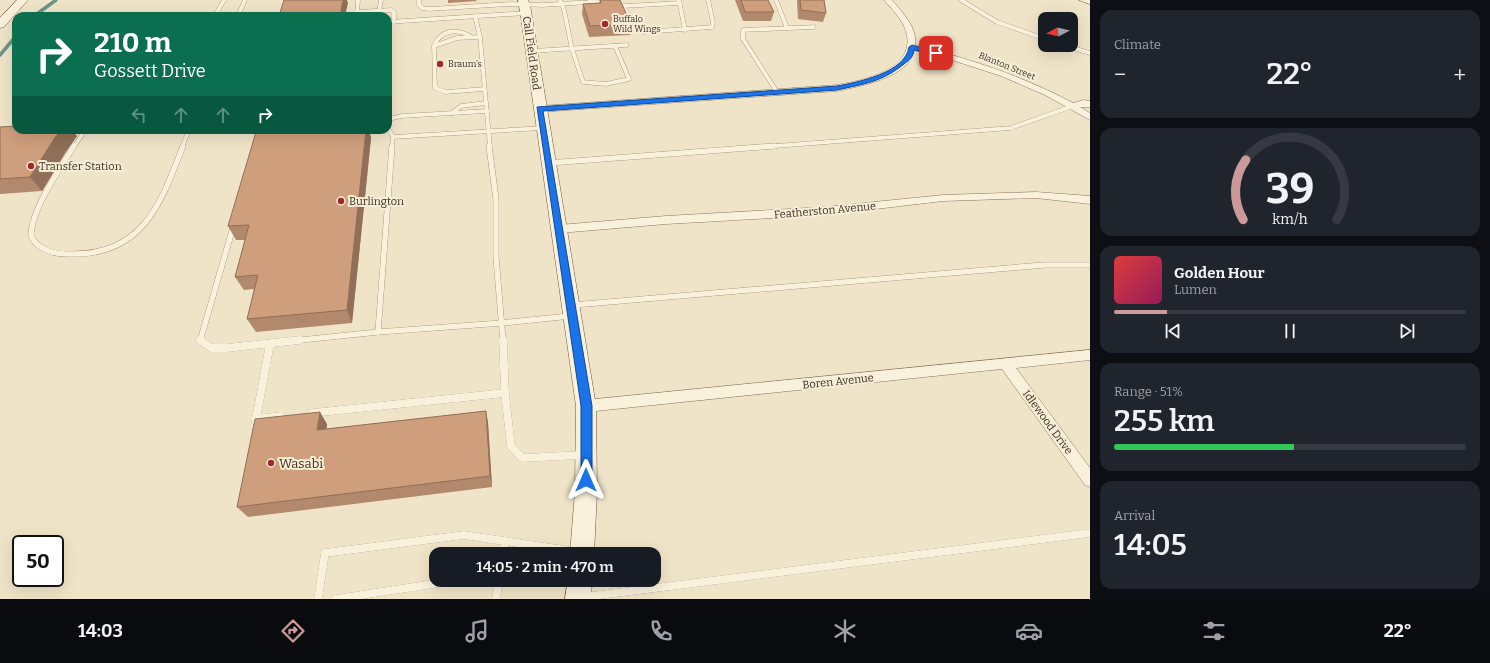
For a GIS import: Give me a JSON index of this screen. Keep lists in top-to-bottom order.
{
  "streets": {
    "main road": ["Call Field Road"],
    "street": [
      "Blanton Street",
      "Featherston Avenue",
      "Boren Avenue",
      "Idlewood Drive"
    ]
  },
  "crossings": [
    ["Call Field Road", "Featherston Avenue"],
    ["Call Field Road", "Boren Avenue"],
    ["Boren Avenue", "Idlewood Drive"]
  ],
  "places": [
    "Buffalo Wild Wings",
    "Braum's",
    "Transfer Station",
    "Burlington",
    "Wasabi"
  ],
  "north": "left",
  "page": {
    "tile": [
      "Climate",
      ["Range · 51%", "255 km"],
      ["Arrival", "14:05"]
    ],
    "turn": ["210 m", "Gossett Drive"],
    "heat": ["−", "22°", "+"],
    "song": ["Golden Hour", "Lumen"],
    "limit": "50",
    "trip": "14:05 · 2 min · 470 m",
    "tabs": ["14:03", "22°"],
    "gauge": ["39", "km/h"]
  }
}
